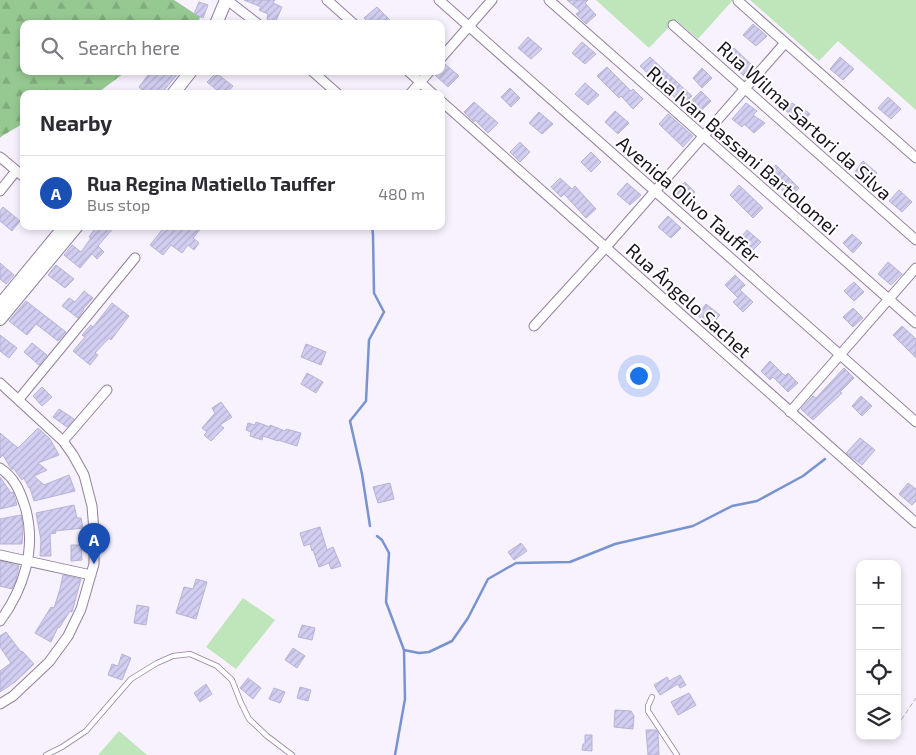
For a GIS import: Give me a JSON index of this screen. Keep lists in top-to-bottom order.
{
  "streets": {
    "street": [
      "Rua Wilma Sartori da Silva",
      "Rua Ivan Bassani Bartolomei",
      "Avenida Olivo Tauffer",
      "Rua Ângelo Sachet"
    ]
  },
  "page": {
    "search": "Search here",
    "heading": "Nearby",
    "list": [
      {
        "mark": "A",
        "name": "Rua Regina Matiello Tauffer",
        "note": "Bus stop",
        "value": "480 m"
      }
    ],
    "pins": "A",
    "map_buttons": ["+", "−"]
  }
}
